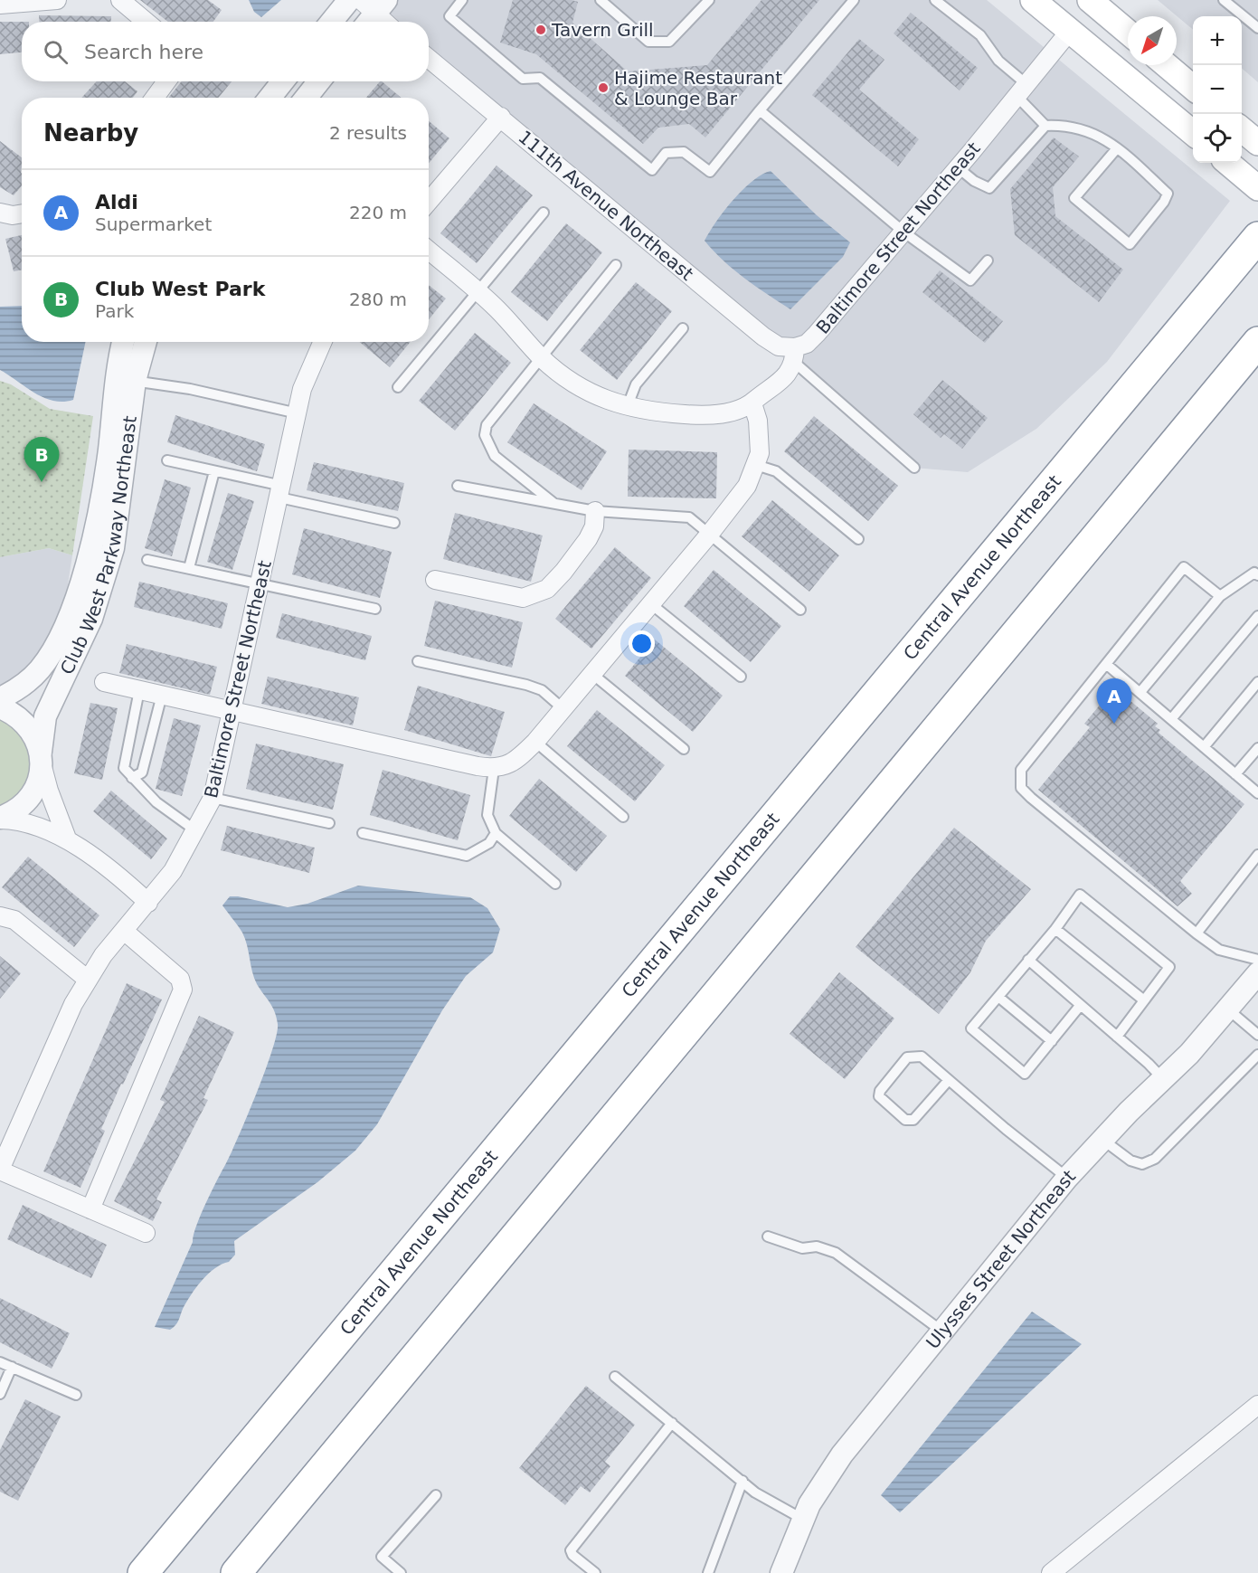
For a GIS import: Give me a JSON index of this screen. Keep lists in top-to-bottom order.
{
  "streets": {
    "highway": ["Central Avenue Northeast"],
    "street": [
      "111th Avenue Northeast",
      "Baltimore Street Northeast",
      "Club West Parkway Northeast",
      "Ulysses Street Northeast"
    ]
  },
  "crossings": [
    ["111th Avenue Northeast", "Baltimore Street Northeast"]
  ],
  "places": ["Tavern Grill", "Hajime Restaurant & Lounge Bar"],
  "north": "bottom left",
  "page": {
    "map_buttons": ["+", "−"],
    "search": "Search here",
    "heading": ["Nearby", "2 results"],
    "list": [
      {
        "mark": "A",
        "name": "Aldi",
        "note": "Supermarket",
        "value": "220 m"
      },
      {
        "mark": "B",
        "name": "Club West Park",
        "note": "Park",
        "value": "280 m"
      }
    ],
    "pins": ["B", "A"]
  }
}
